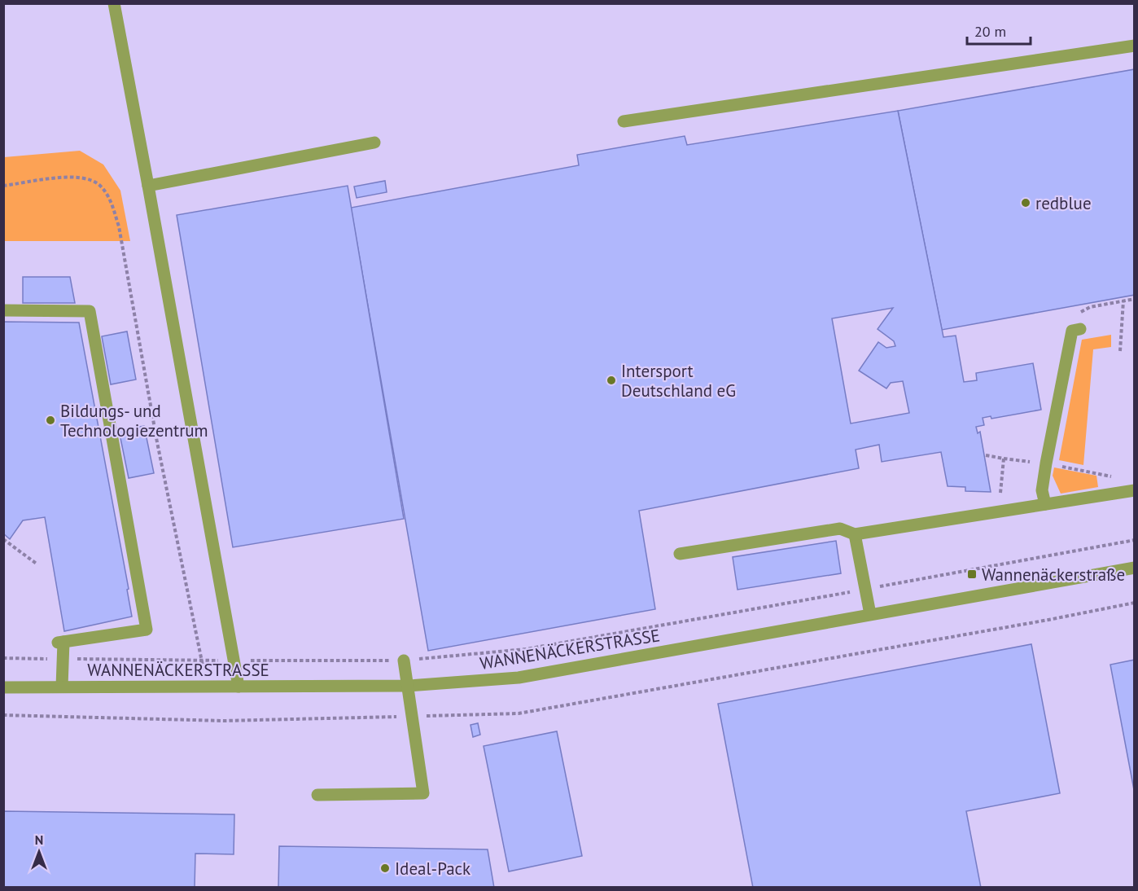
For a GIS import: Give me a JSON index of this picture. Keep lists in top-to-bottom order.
{
  "streets": {
    "street": ["WANNENÄCKERSTRASSE"]
  },
  "places": {
    "other": [
      "redblue",
      "Intersport Deutschland eG",
      "Bildungs- und Technologiezentrum",
      "Ideal-Pack"
    ],
    "transit": ["Wannenäckerstraße"]
  },
  "scale_bar": "20 m",
  "north": "top"
}
